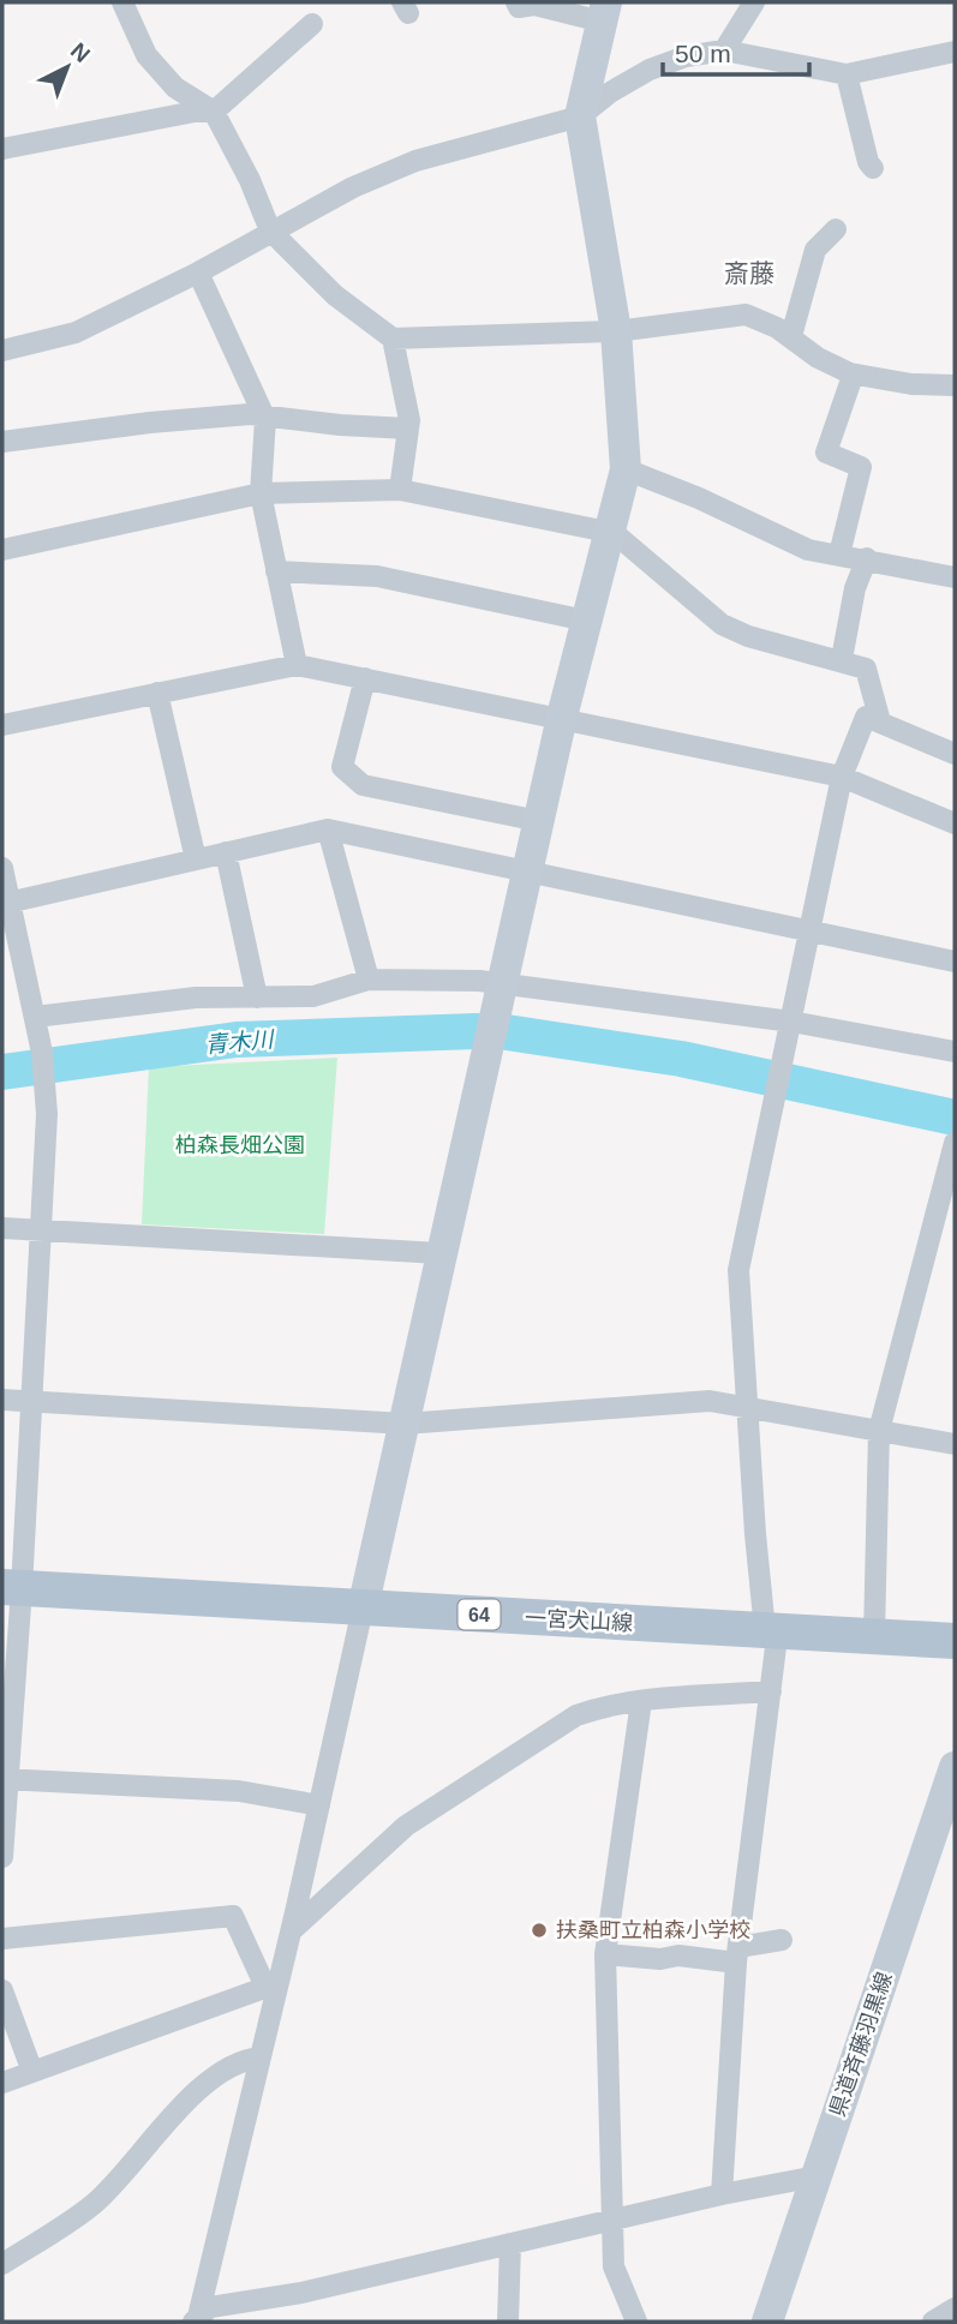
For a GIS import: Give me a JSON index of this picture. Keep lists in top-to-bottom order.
{
  "streets": {
    "main road": ["64", "一宮犬山線"],
    "street": ["県道斉藤羽黒線"]
  },
  "districts": ["斎藤"],
  "water": ["青木川"],
  "parks": ["柏森長畑公園"],
  "places": ["扶桑町立柏森小学校"],
  "scale_bar": "50 m",
  "north": "top right"
}
